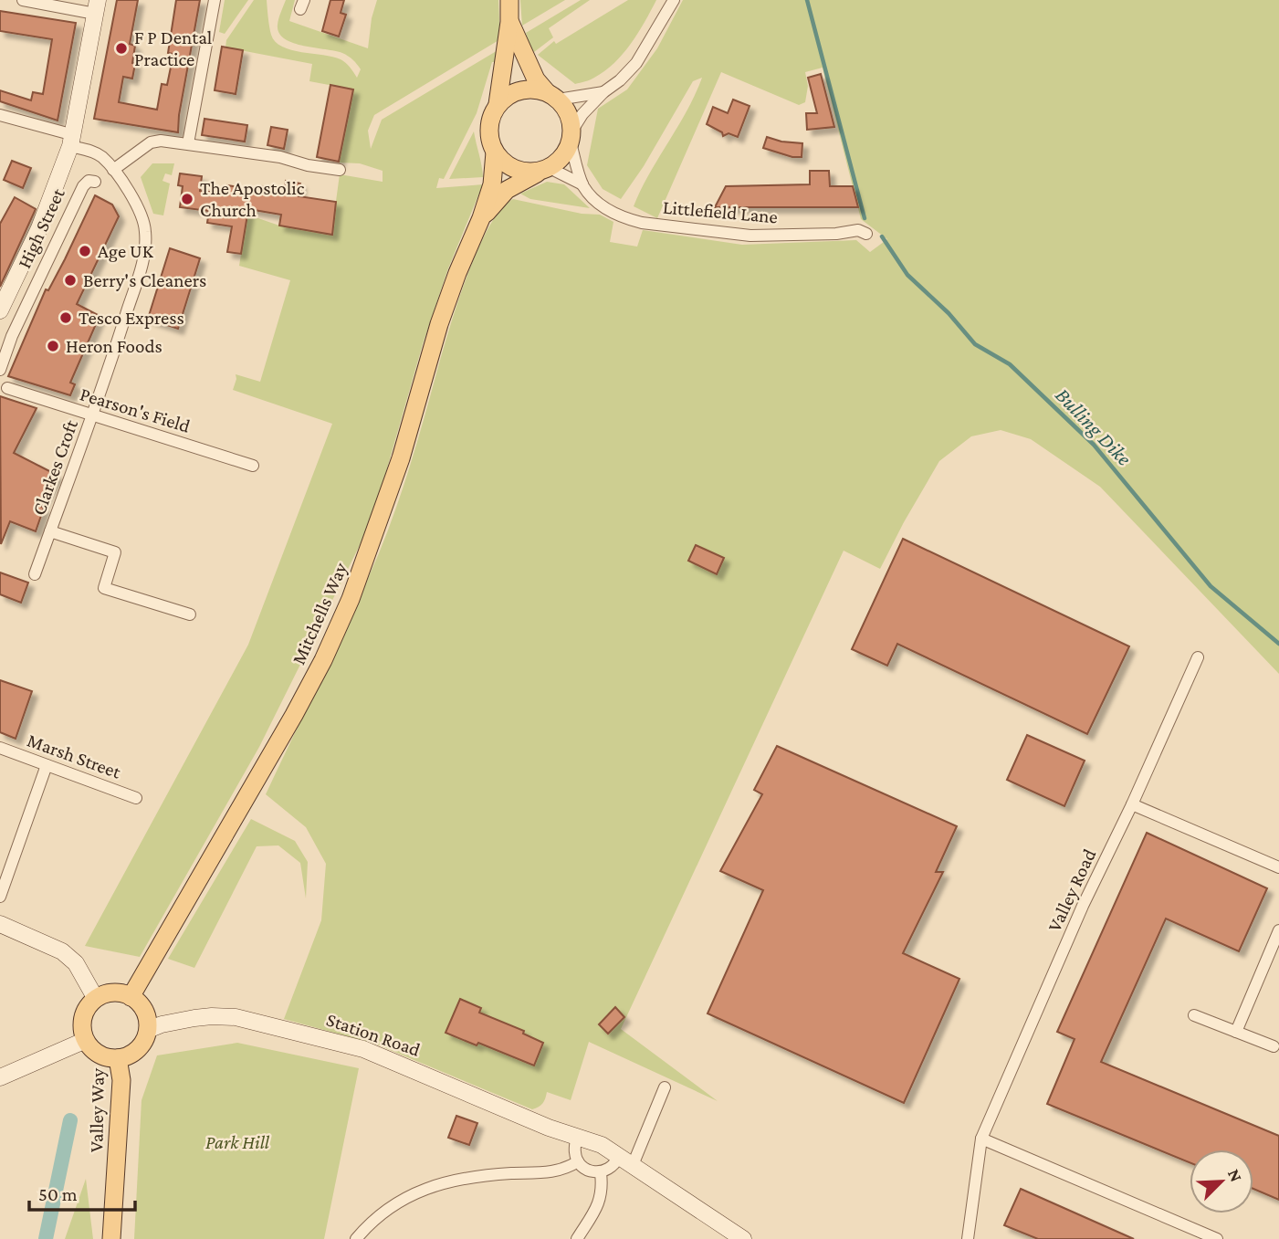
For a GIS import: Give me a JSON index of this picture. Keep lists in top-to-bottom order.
{
  "streets": {
    "main road": [
      "High Street",
      "Mitchells Way",
      "Station Road",
      "Valley Way"
    ],
    "street": [
      "Littlefield Lane",
      "Pearson's Field",
      "Clarkes Croft",
      "Marsh Street",
      "Valley Road"
    ]
  },
  "crossings": [
    ["Littlefield Lane", "Mitchells Way"],
    ["Pearson's Field", "Clarkes Croft"],
    ["Mitchells Way", "Station Road"],
    ["Mitchells Way", "Valley Way"],
    ["Station Road", "Valley Way"]
  ],
  "water": ["Bulling Dike"],
  "parks": ["Park Hill"],
  "places": [
    "F P Dental Practice",
    "The Apostolic Church",
    "Age UK",
    "Berry's Cleaners",
    "Tesco Express",
    "Heron Foods"
  ],
  "scale_bar": "50 m",
  "north": "top right"
}
